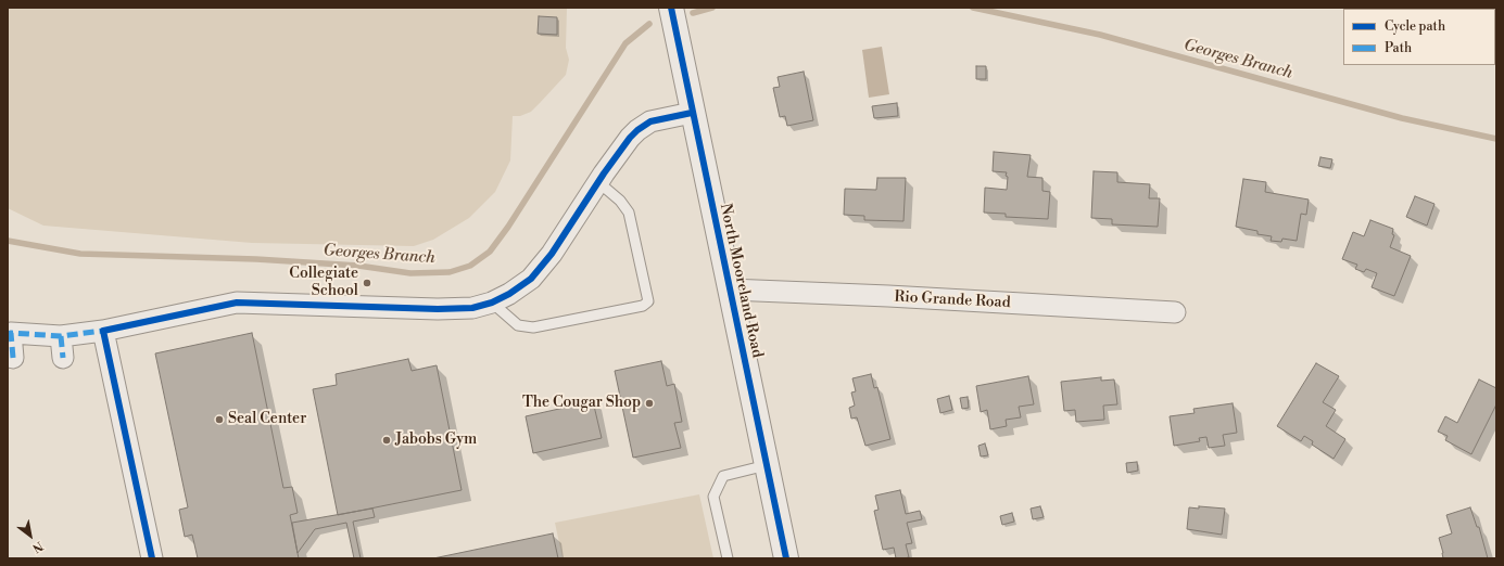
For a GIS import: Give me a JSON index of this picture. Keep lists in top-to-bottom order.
{
  "streets": {
    "street": ["North Mooreland Road", "Rio Grande Road"]
  },
  "crossings": [
    ["North Mooreland Road", "Rio Grande Road"]
  ],
  "water": ["Georges Branch"],
  "places": [
    "Collegiate School",
    "The Cougar Shop",
    "Seal Center",
    "Jabobs Gym"
  ],
  "legend": ["Cycle path", "Path"],
  "north": "bottom right"
}
